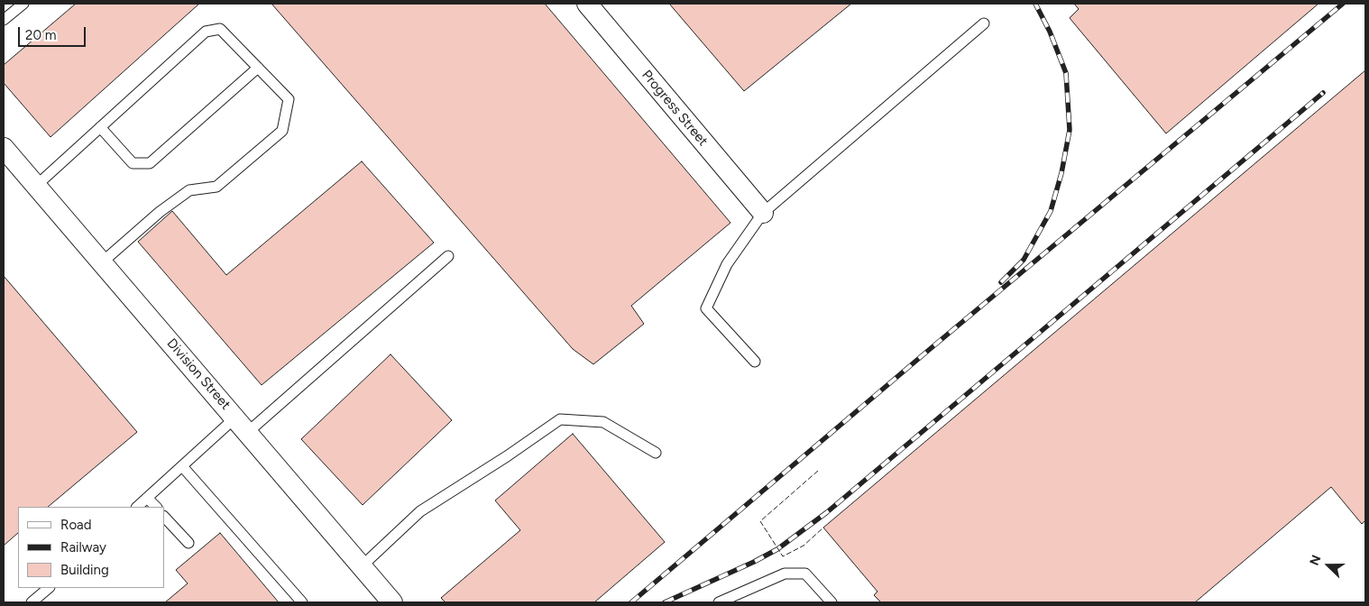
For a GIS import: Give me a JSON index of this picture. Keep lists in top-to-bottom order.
{
  "streets": {
    "street": ["Progress Street", "Division Street"]
  },
  "legend": ["Road", "Railway", "Building"],
  "scale_bar": "20 m",
  "north": "left"
}
